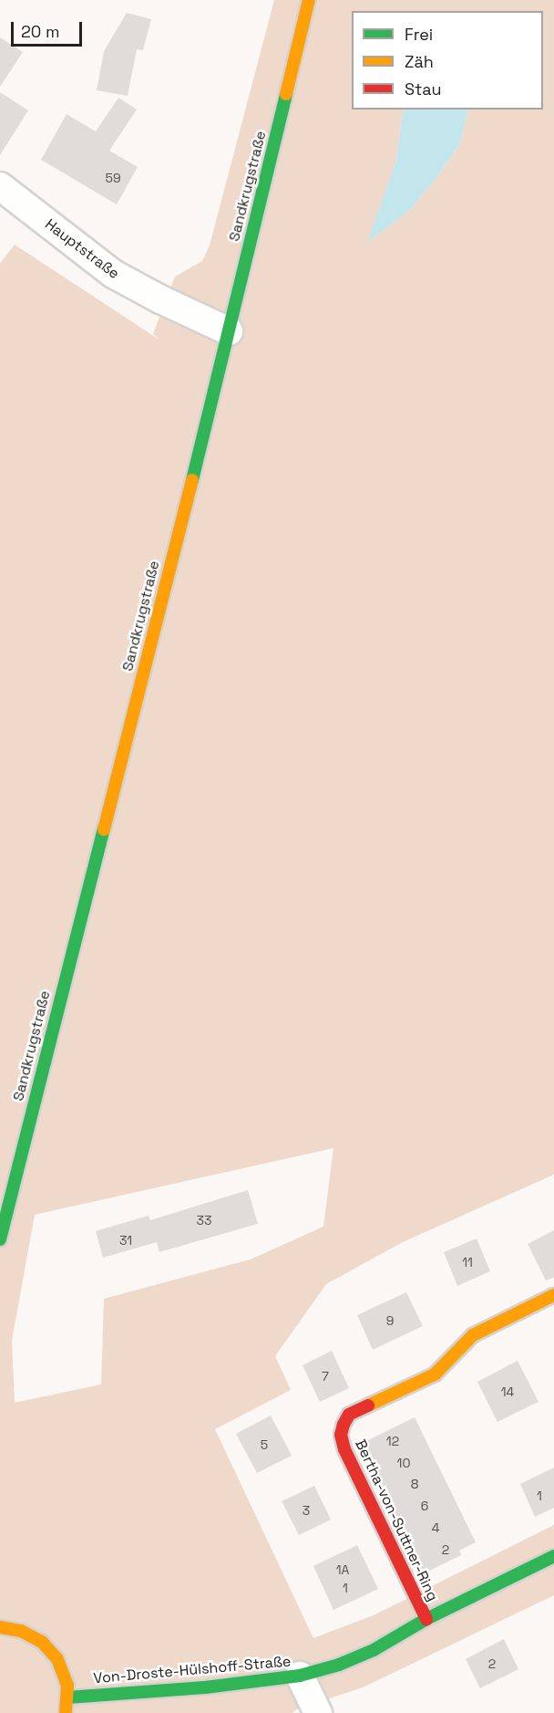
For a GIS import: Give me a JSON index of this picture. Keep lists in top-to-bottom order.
{
  "streets": {
    "street": [
      "Sandkrugstraße",
      "Hauptstraße",
      "Bertha-von-Suttner-Ring",
      "Von-Droste-Hülshoff-Straße"
    ]
  },
  "crossings": [
    ["Sandkrugstraße", "Hauptstraße"],
    ["Bertha-von-Suttner-Ring", "Von-Droste-Hülshoff-Straße"]
  ],
  "house_numbers": [
    "59",
    "33",
    "31",
    "11",
    "9",
    "7",
    "14",
    "12",
    "5",
    "10",
    "8",
    "1",
    "6",
    "3",
    "4",
    "2",
    "1A",
    "1",
    "2"
  ],
  "legend": ["Frei", "Zäh", "Stau"],
  "scale_bar": "20 m"
}
